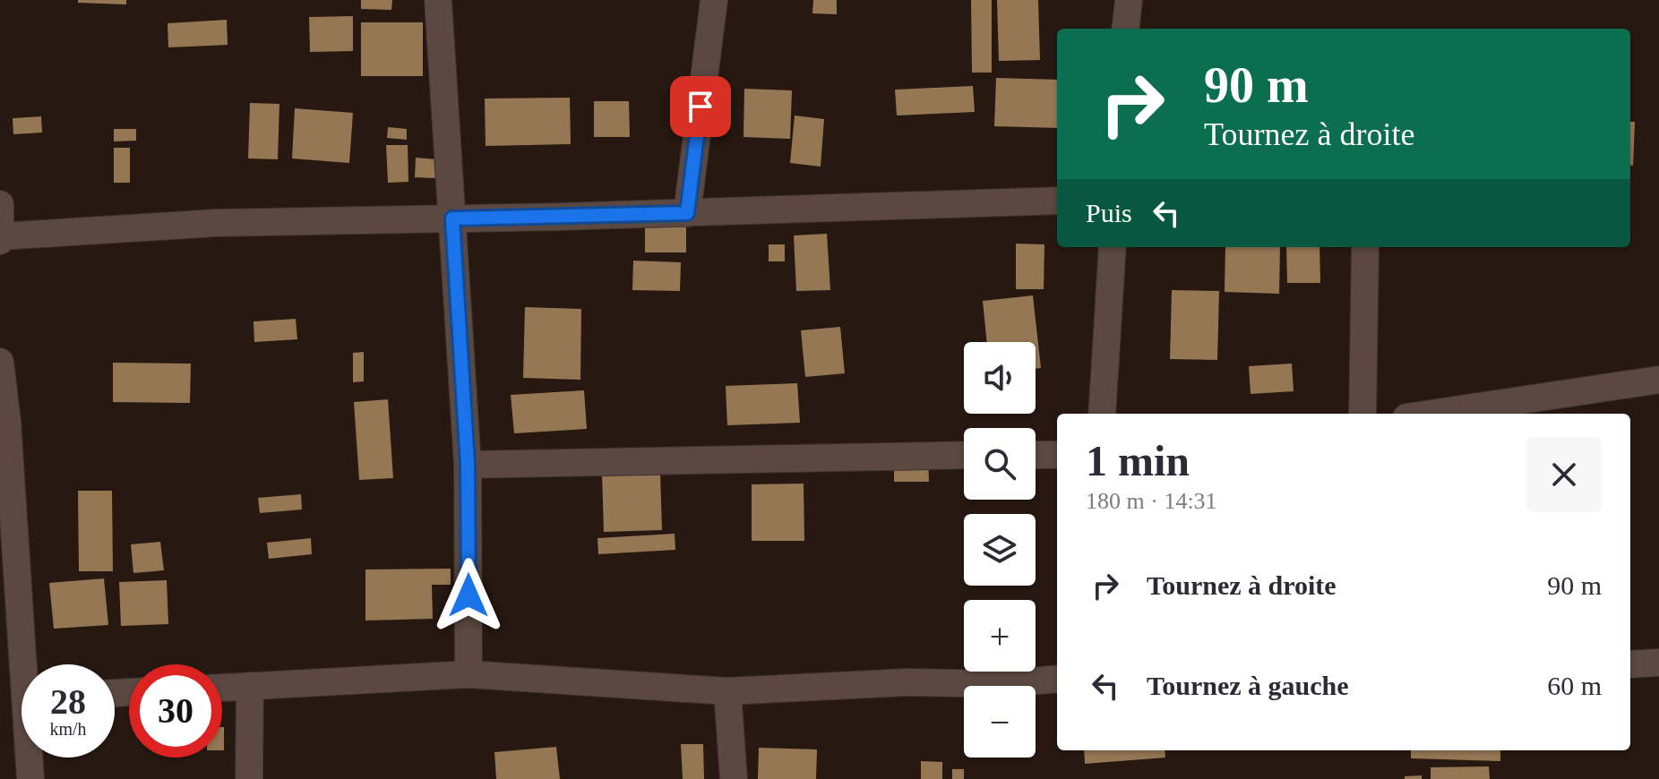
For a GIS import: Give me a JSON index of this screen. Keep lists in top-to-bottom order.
{
  "page": {
    "turn": ["90 m", "Tournez à droite"],
    "then": "Puis",
    "map_buttons": ["+", "−"],
    "heading": ["1 min", "180 m · 14:31"],
    "list": [
      {
        "name": "Tournez à droite",
        "value": "90 m"
      },
      {
        "name": "Tournez à gauche",
        "value": "60 m"
      }
    ],
    "speed": "28 km/h",
    "limit": "30"
  }
}
